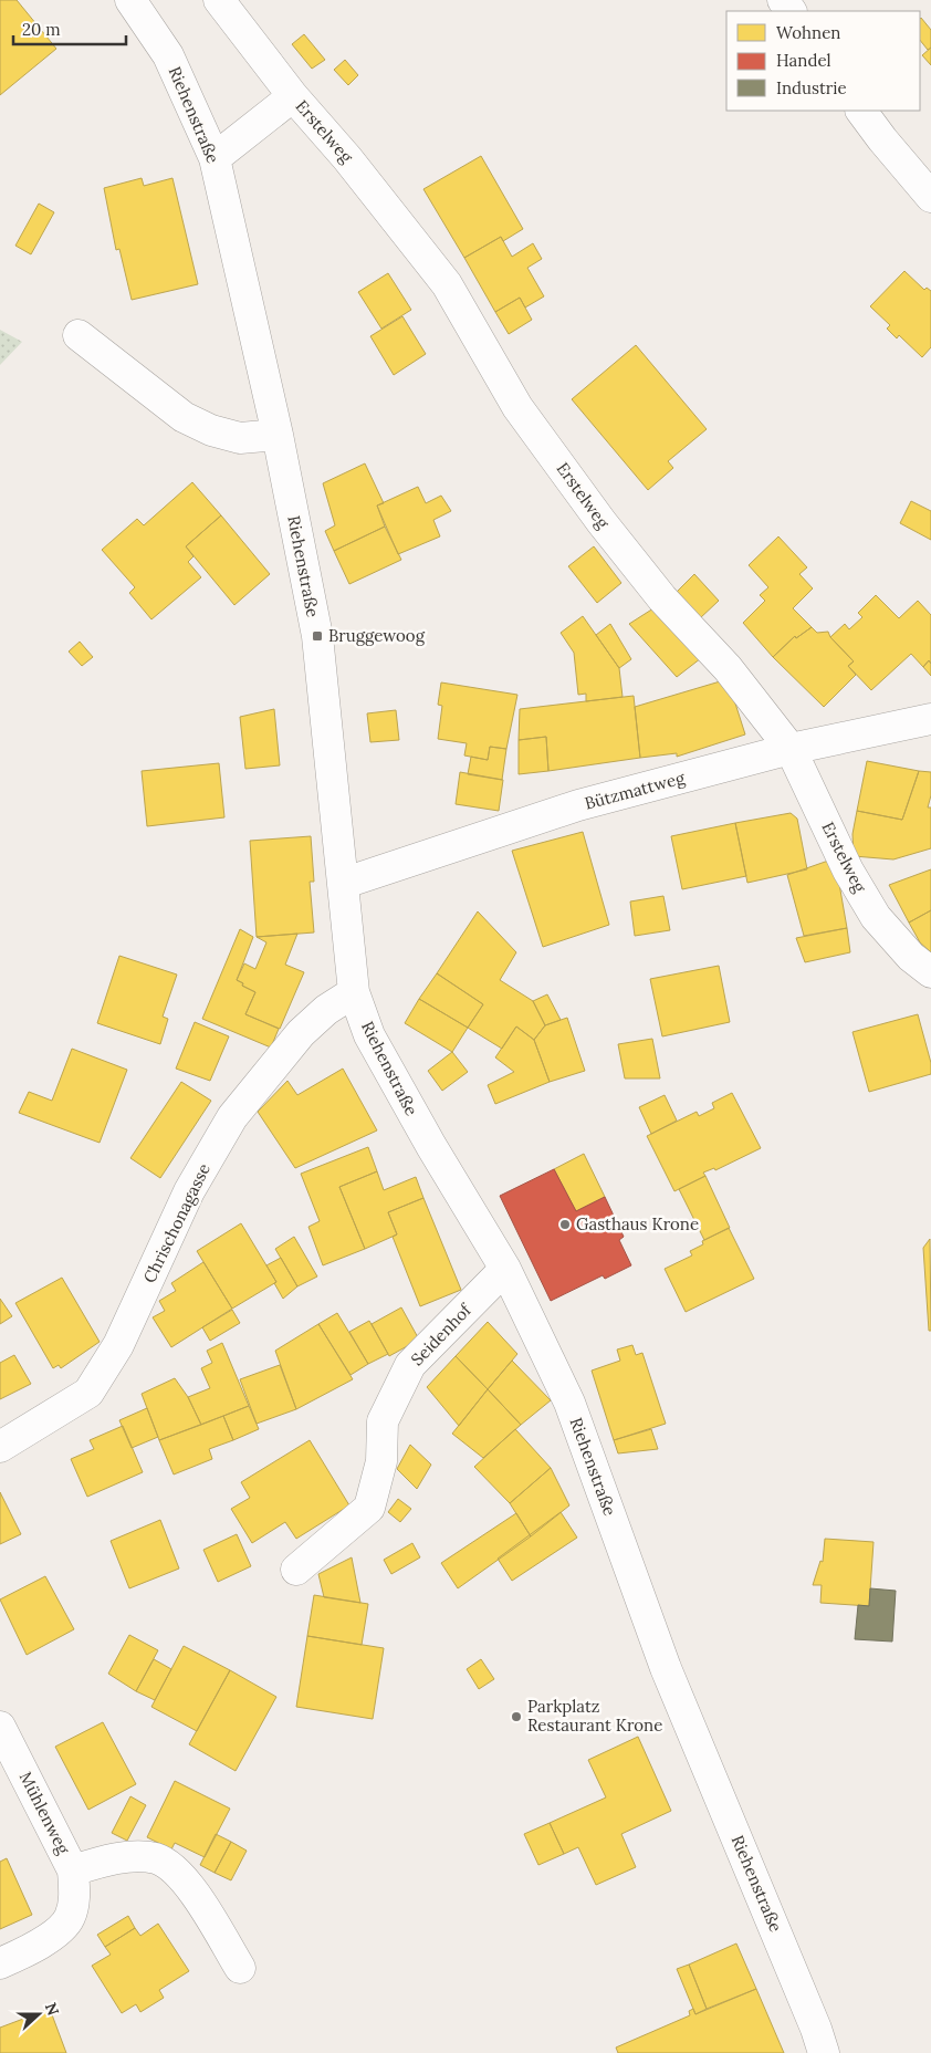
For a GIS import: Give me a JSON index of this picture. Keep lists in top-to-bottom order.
{
  "streets": {
    "street": [
      "Riehenstraße",
      "Erstelweg",
      "Bützmattweg",
      "Chrischonagasse",
      "Seidenhof",
      "Mühlenweg"
    ]
  },
  "crossings": [
    ["Riehenstraße", "Erstelweg"],
    ["Riehenstraße", "Bützmattweg"],
    ["Riehenstraße", "Chrischonagasse"],
    ["Riehenstraße", "Seidenhof"],
    ["Erstelweg", "Bützmattweg"]
  ],
  "places": {
    "transit": ["Bruggewoog"],
    "other": ["Gasthaus Krone", "Parkplatz Restaurant Krone"]
  },
  "legend": ["Wohnen", "Handel", "Industrie"],
  "scale_bar": "20 m",
  "north": "right"
}
